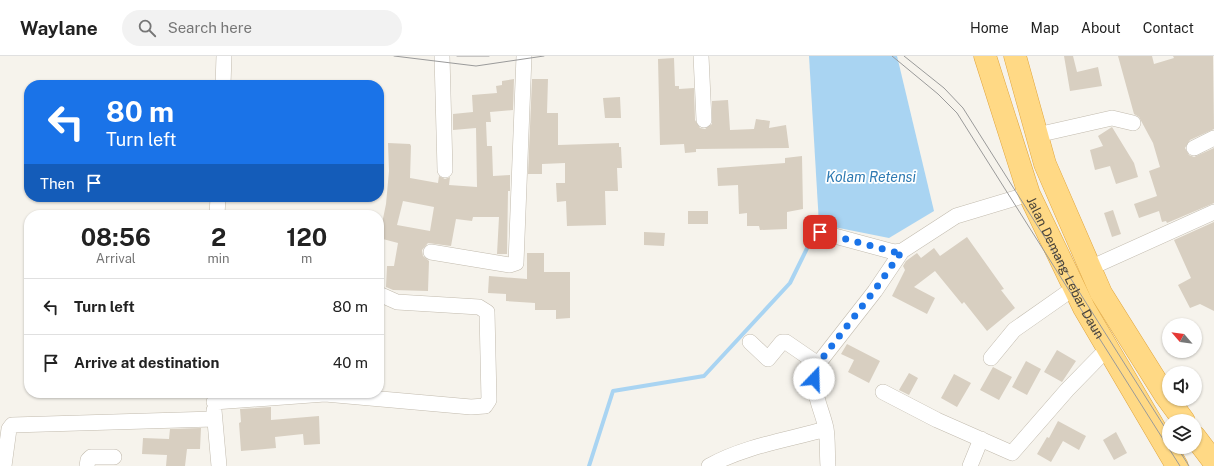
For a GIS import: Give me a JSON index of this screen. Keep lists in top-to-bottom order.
{
  "streets": {
    "highway": ["Jalan Demang Lebar Daun"]
  },
  "water": ["Kolam Retensi"],
  "north": "top left",
  "page": {
    "header": "Waylane",
    "search": "Search here",
    "nav": [
      "Home",
      "Map",
      "About",
      "Contact"
    ],
    "turn": ["80 m", "Turn left"],
    "then": "Then",
    "eta": [
      "08:56",
      "Arrival",
      "2",
      "min",
      "120",
      "m"
    ],
    "list": [
      {
        "name": "Turn left",
        "value": "80 m"
      },
      {
        "name": "Arrive at destination",
        "value": "40 m"
      }
    ]
  }
}
